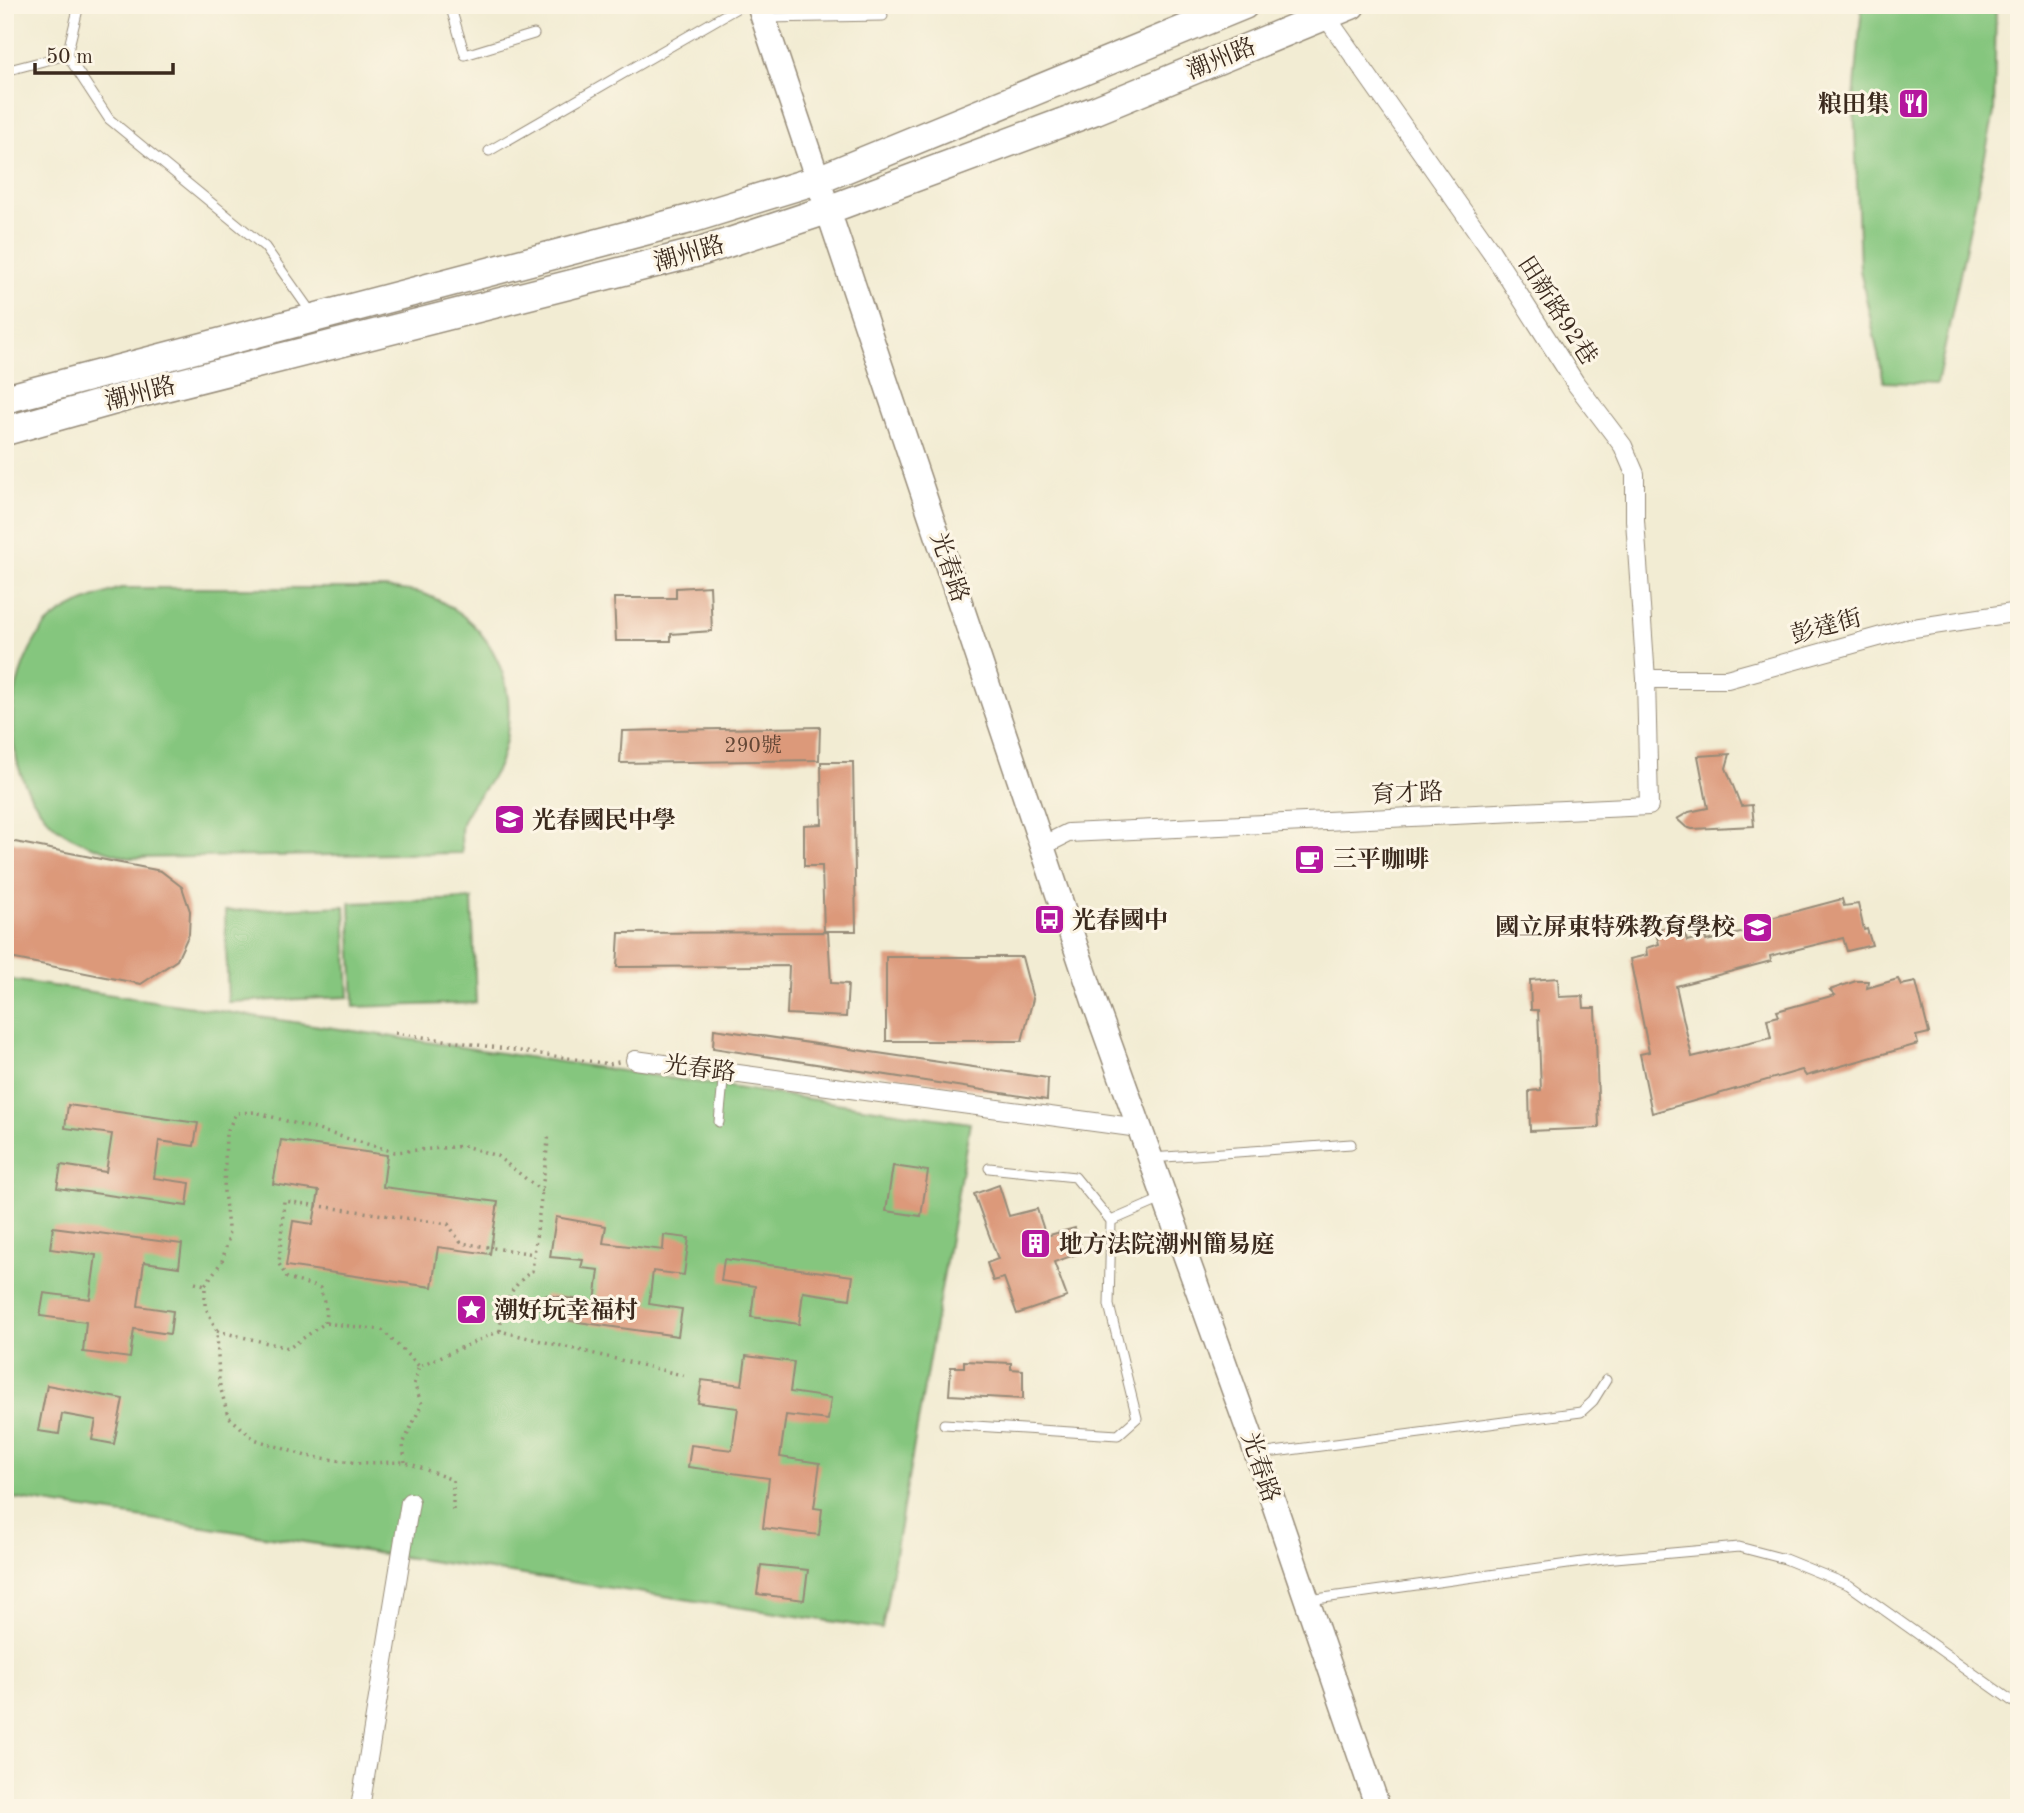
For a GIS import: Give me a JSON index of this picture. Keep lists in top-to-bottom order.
{
  "streets": {
    "main road": ["潮州路", "光春路"],
    "street": ["田新路92巷", "彭達街", "育才路"]
  },
  "crossings": [
    ["潮州路", "田新路92巷"],
    ["潮州路", "光春路"],
    ["田新路92巷", "彭達街"],
    ["田新路92巷", "育才路"],
    ["光春路", "育才路"],
    ["彭達街", "育才路"]
  ],
  "places": {
    "restaurant": ["粮田集"],
    "school or university": ["光春國民中學", "國立屏東特殊教育學校"],
    "cafe": ["三平咖啡"],
    "bus stop": ["光春國中"],
    "building": ["地方法院潮州簡易庭"],
    "place": ["潮好玩幸福村"]
  },
  "house_numbers": ["290號"],
  "scale_bar": "50 m"
}
